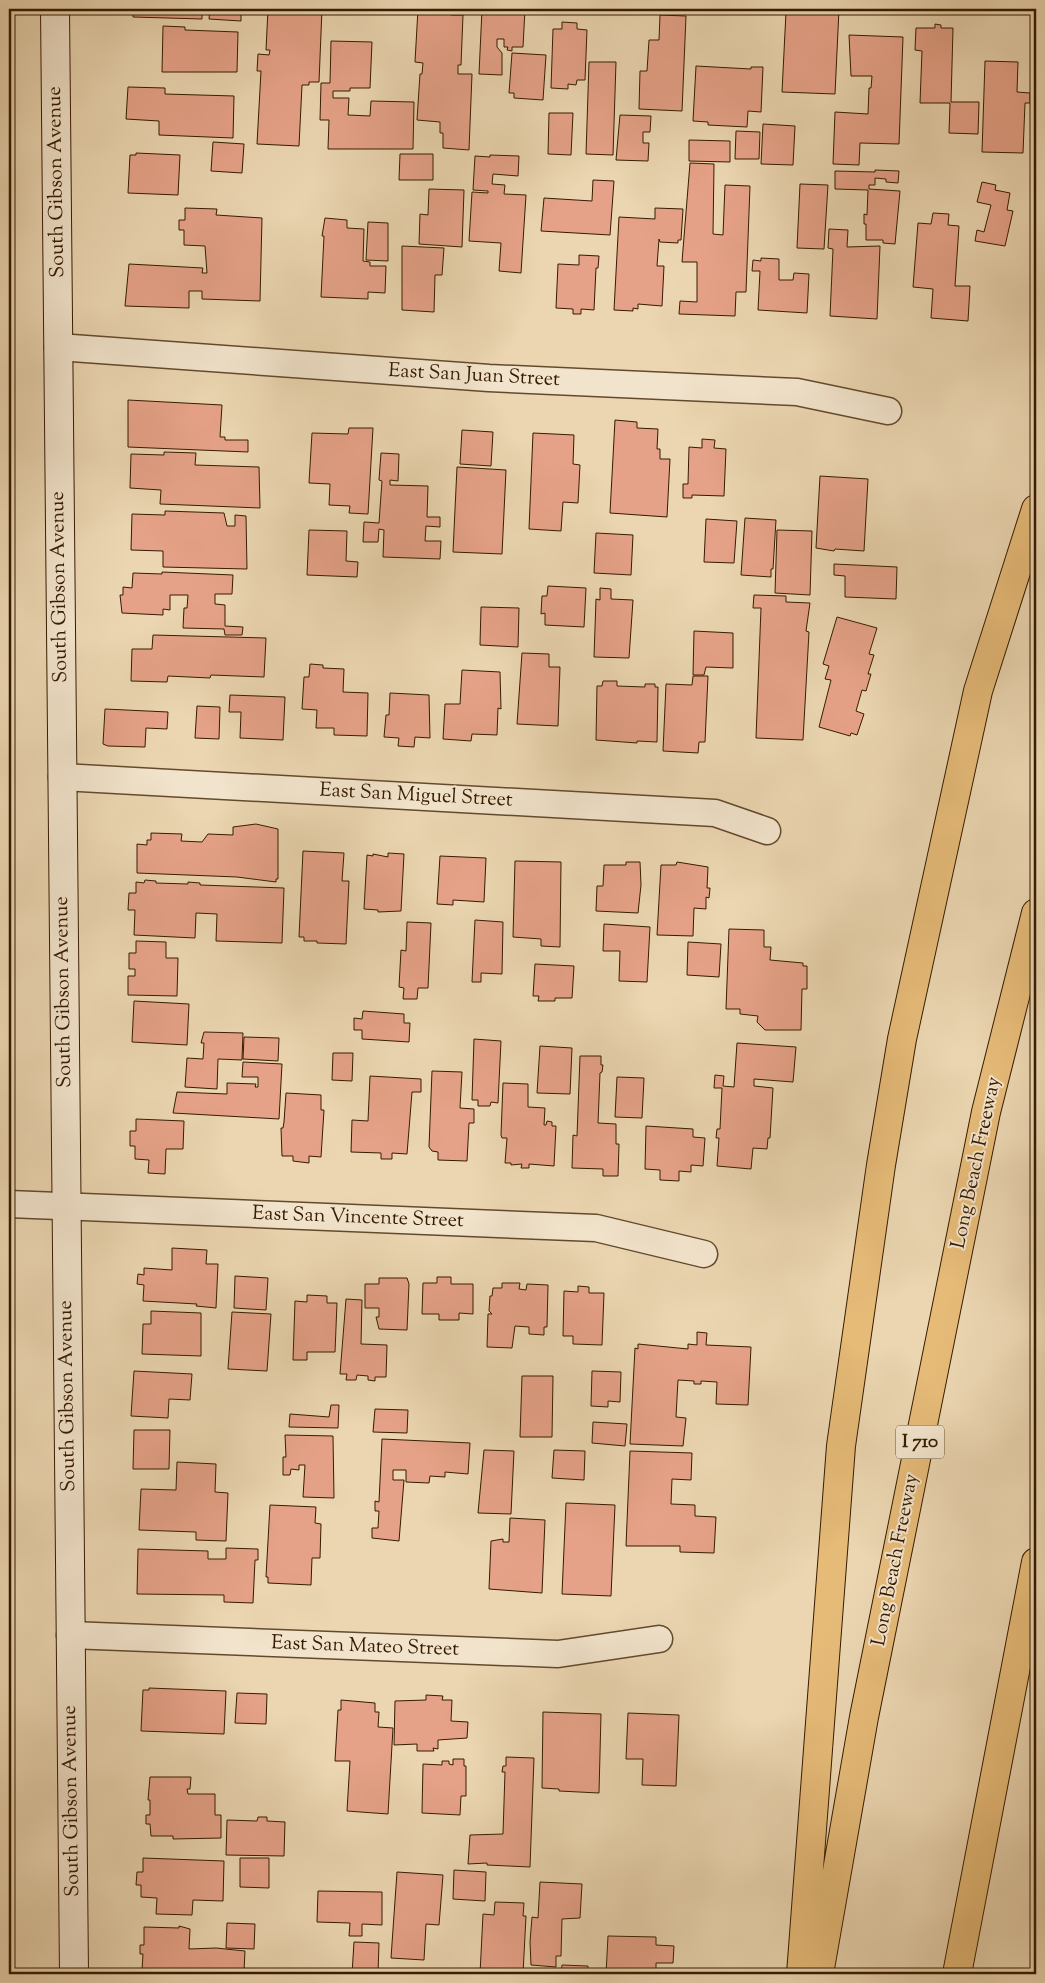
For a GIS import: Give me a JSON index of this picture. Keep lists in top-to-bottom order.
{
  "streets": {
    "highway": ["Long Beach Freeway", "I 710"],
    "street": [
      "South Gibson Avenue",
      "East San Juan Street",
      "East San Miguel Street",
      "East San Vincente Street",
      "East San Mateo Street"
    ]
  },
  "crossings": [
    ["South Gibson Avenue", "East San Juan Street"],
    ["South Gibson Avenue", "East San Miguel Street"],
    ["South Gibson Avenue", "East San Vincente Street"],
    ["South Gibson Avenue", "East San Mateo Street"]
  ]
}
